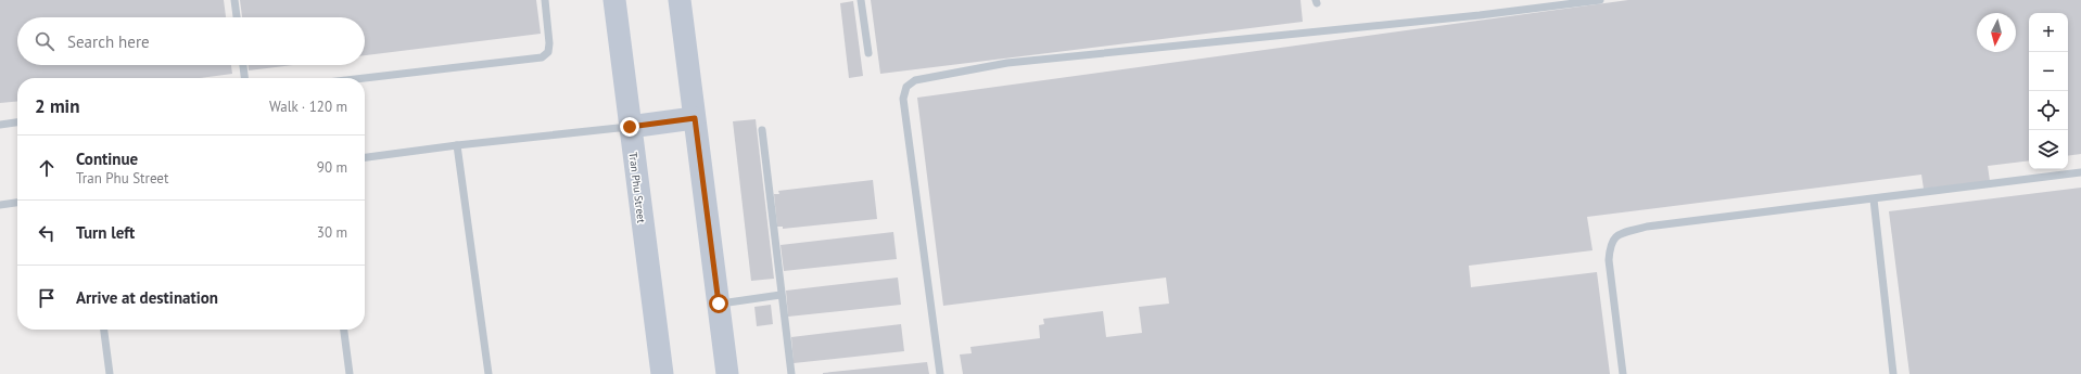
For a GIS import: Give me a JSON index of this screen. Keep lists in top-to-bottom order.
{
  "streets": {
    "main road": ["Tran Phu Street"]
  },
  "north": "bottom",
  "page": {
    "map_buttons": ["+", "−"],
    "search": "Search here",
    "heading": ["2 min", "Walk · 120 m"],
    "list": [
      ["Continue", "Tran Phu Street", "90 m"],
      ["Turn left", "30 m"],
      "Arrive at destination"
    ]
  }
}
